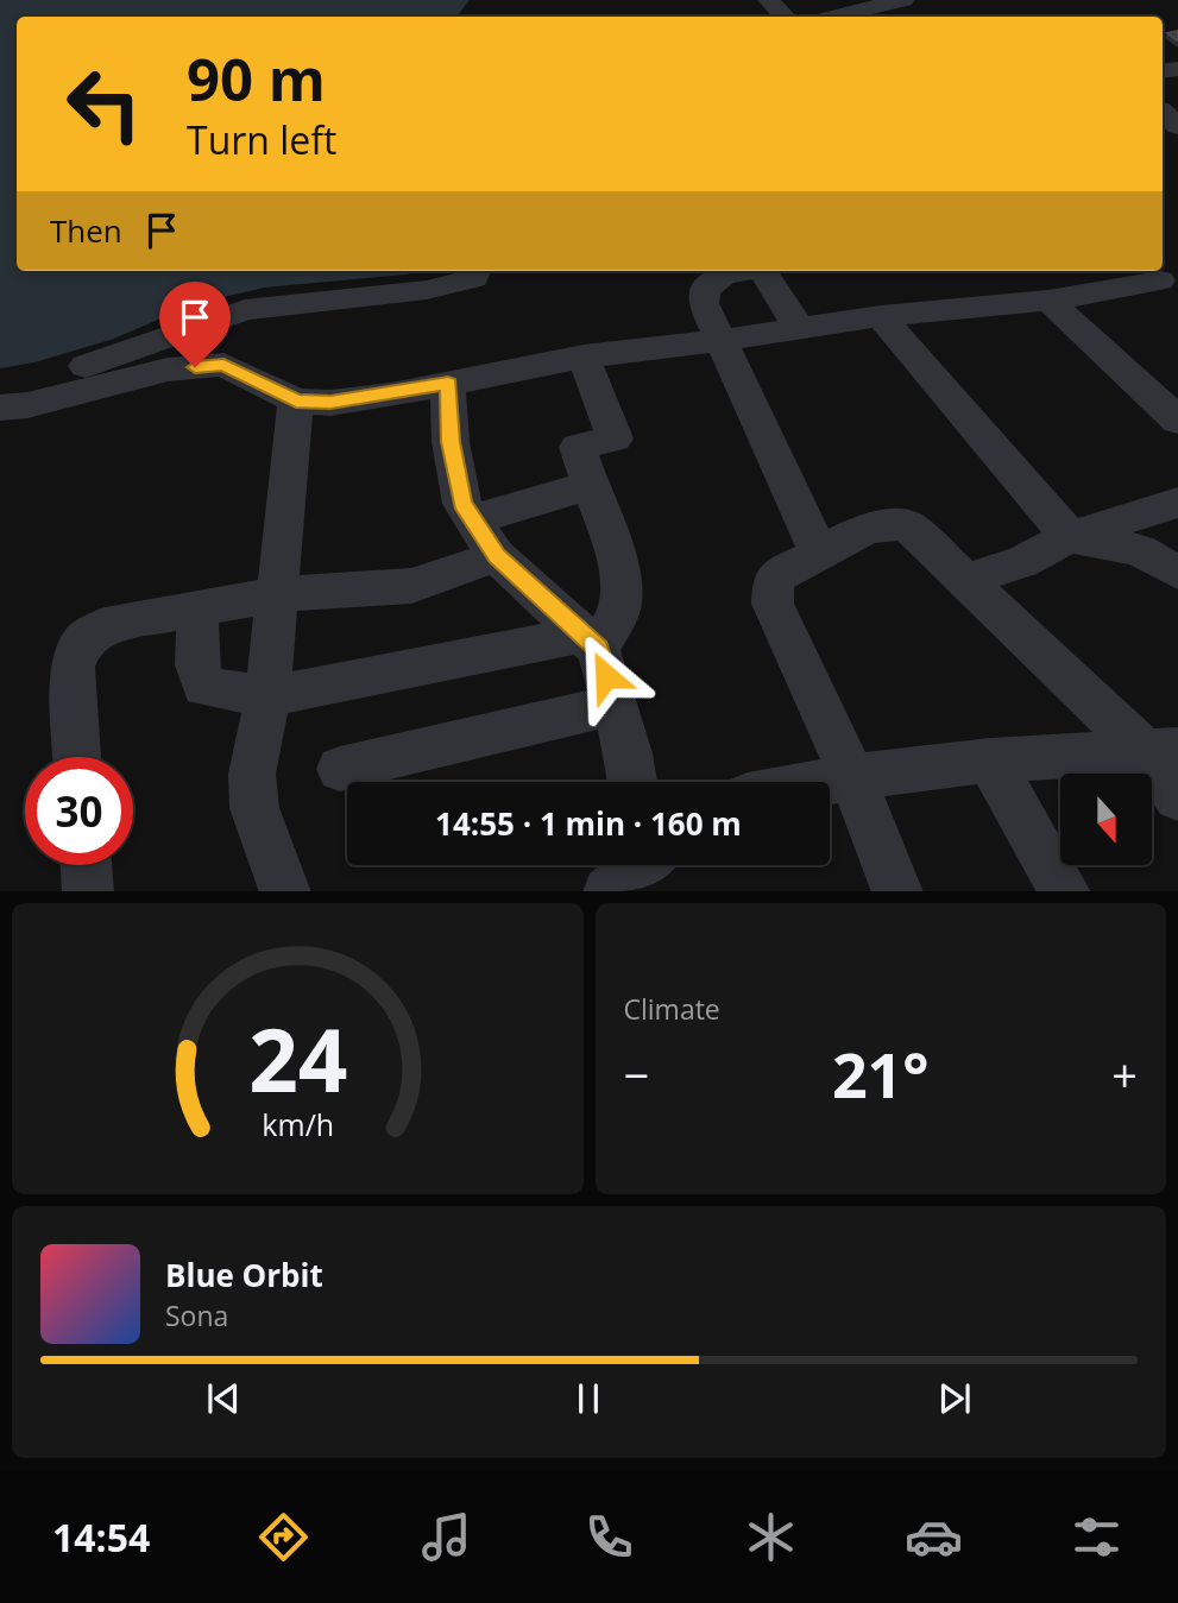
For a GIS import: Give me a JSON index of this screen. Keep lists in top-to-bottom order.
{
  "north": "bottom",
  "page": {
    "turn": ["90 m", "Turn left"],
    "then": "Then",
    "limit": "30",
    "trip": "14:55 · 1 min · 160 m",
    "tile": "Climate",
    "heat": ["−", "21°", "+"],
    "song": ["Blue Orbit", "Sona"],
    "tabs": "14:54",
    "gauge": ["24", "km/h"]
  }
}
